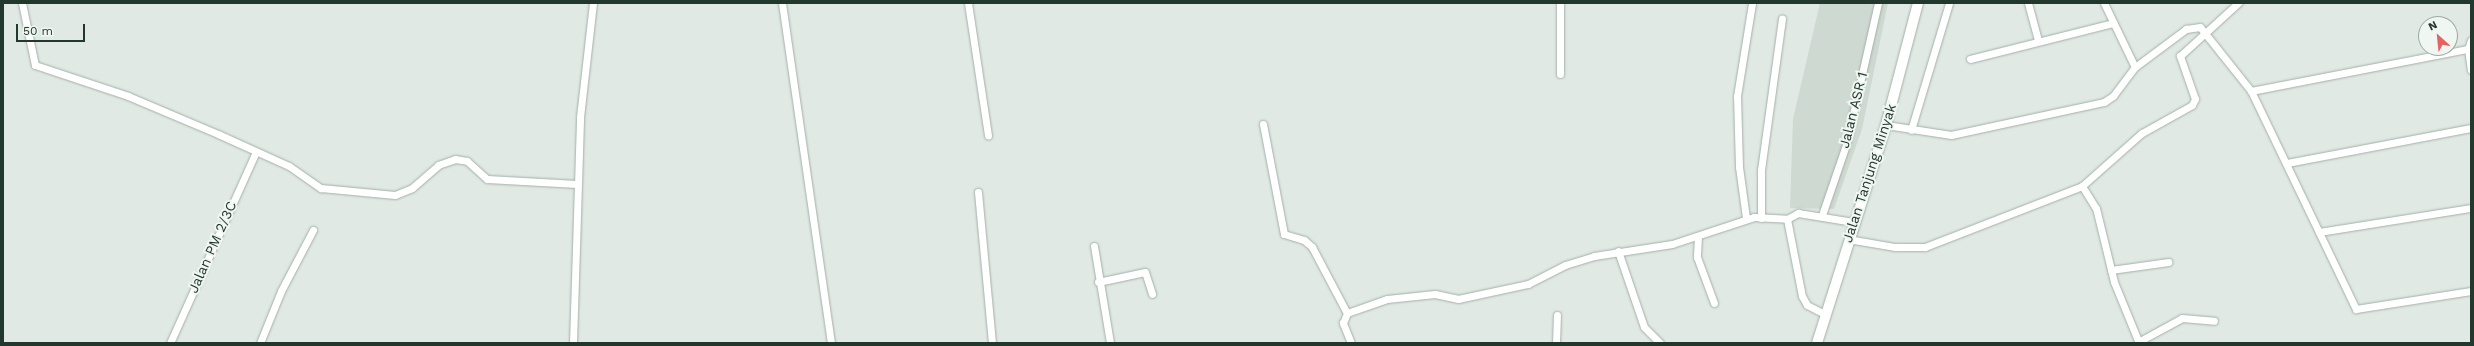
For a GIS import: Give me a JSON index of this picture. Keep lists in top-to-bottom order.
{
  "streets": {
    "main road": ["Jalan Tanjung Minyak"],
    "street": ["Jalan ASR 1", "Jalan PM 2/3C"]
  },
  "scale_bar": "50 m",
  "north": "top left"
}
